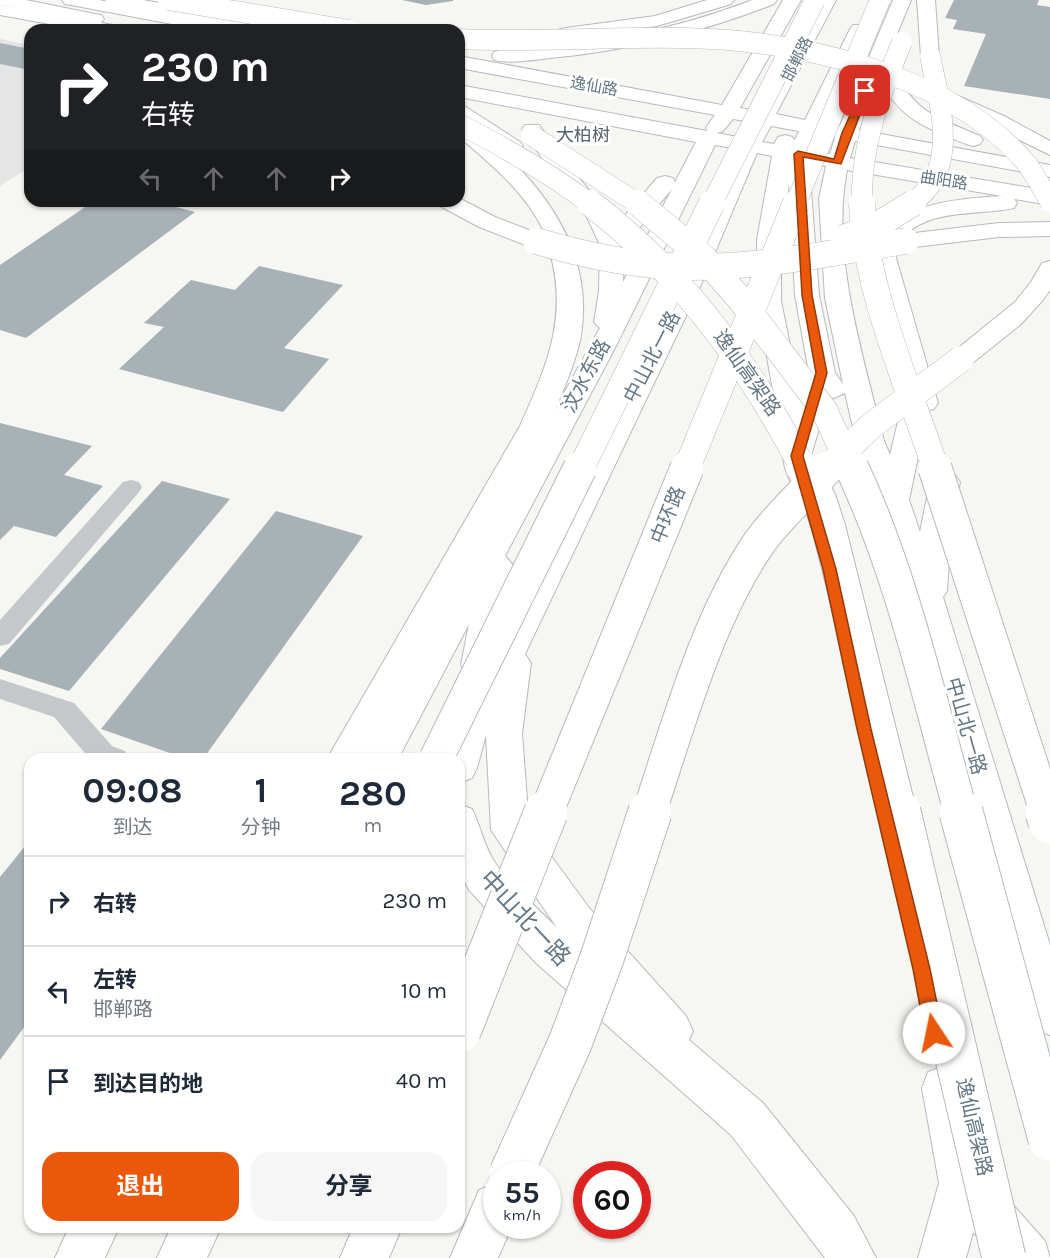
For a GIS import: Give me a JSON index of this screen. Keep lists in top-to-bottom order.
{
  "streets": {
    "main road": [
      "邯郸路",
      "逸仙路",
      "曲阳路",
      "中山北一路",
      "逸仙高架路",
      "汶水东路",
      "中环路"
    ]
  },
  "crossings": [
    ["邯郸路", "逸仙路"],
    ["邯郸路", "中山北一路"],
    ["邯郸路", "汶水东路"],
    ["逸仙路", "曲阳路"],
    ["逸仙路", "中山北一路"],
    ["逸仙路", "汶水东路"],
    ["曲阳路", "中山北一路"]
  ],
  "districts": ["大柏树"],
  "page": {
    "turn": ["230 m", "右转"],
    "eta": [
      "09:08",
      "到达",
      "1",
      "分钟",
      "280",
      "m"
    ],
    "list": [
      {
        "name": "右转",
        "value": "230 m"
      },
      {
        "name": "左转",
        "note": "邯郸路",
        "value": "10 m"
      },
      {
        "name": "到达目的地",
        "value": "40 m"
      }
    ],
    "buttons": ["退出", "分享"],
    "speed": "55 km/h",
    "limit": "60"
  }
}
